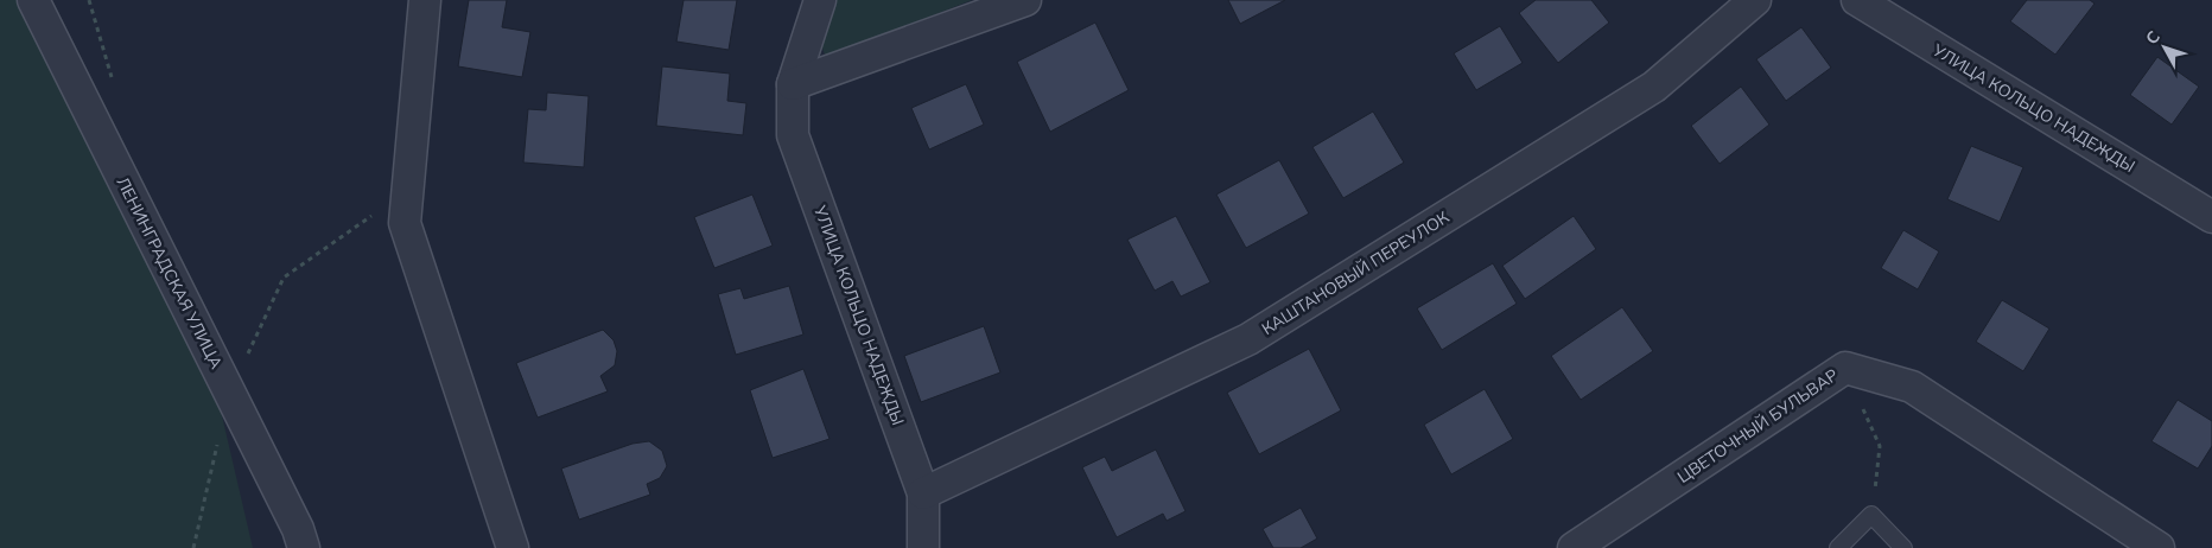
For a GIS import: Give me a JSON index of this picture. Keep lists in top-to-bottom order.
{
  "streets": {
    "street": [
      "УЛИЦА КОЛЬЦО НАДЕЖДЫ",
      "ЛЕНИНГРАДСКАЯ УЛИЦА",
      "КАШТАНОВЫЙ ПЕРЕУЛОК",
      "ЦВЕТОЧНЫЙ БУЛЬВАР"
    ]
  },
  "crossings": [
    ["УЛИЦА КОЛЬЦО НАДЕЖДЫ", "КАШТАНОВЫЙ ПЕРЕУЛОК"]
  ],
  "north": "top left"
}
